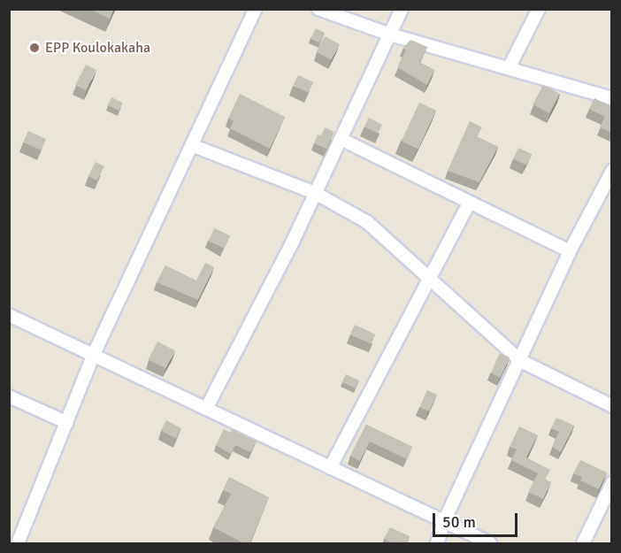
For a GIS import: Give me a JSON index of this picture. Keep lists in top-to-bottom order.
{
  "places": ["EPP Koulokakaha"],
  "scale_bar": "50 m"
}
